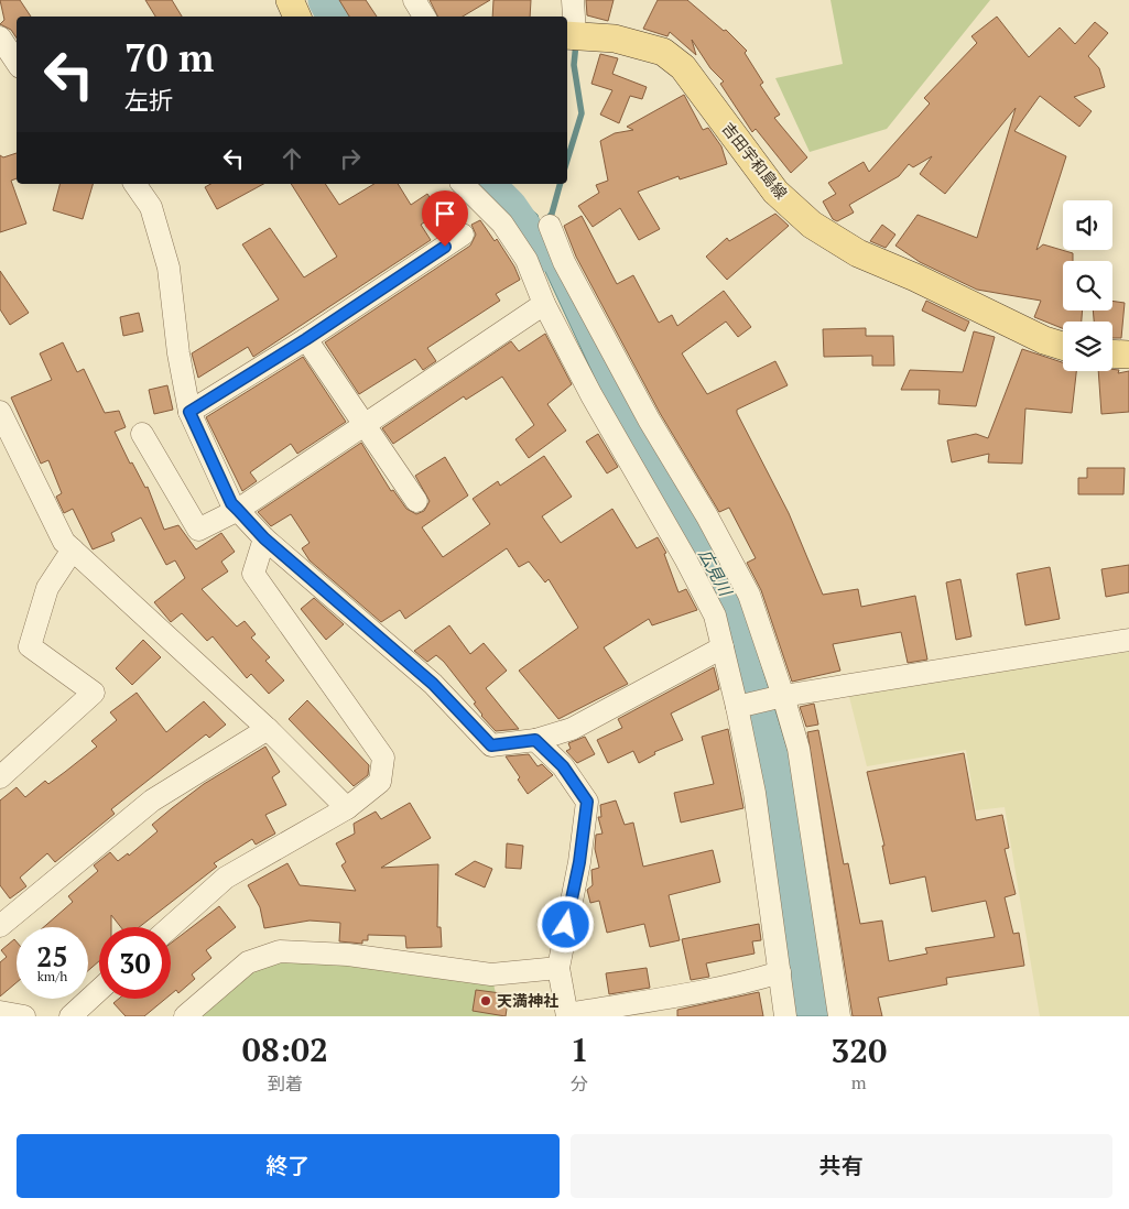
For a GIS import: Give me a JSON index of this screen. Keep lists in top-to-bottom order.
{
  "streets": {
    "main road": ["吉田宇和島線"]
  },
  "water": ["広見川"],
  "places": ["天満神社"],
  "page": {
    "turn": ["70 m", "左折"],
    "speed": "25 km/h",
    "limit": "30",
    "eta": [
      "08:02",
      "到着",
      "1",
      "分",
      "320",
      "m"
    ],
    "buttons": ["終了", "共有"]
  }
}
